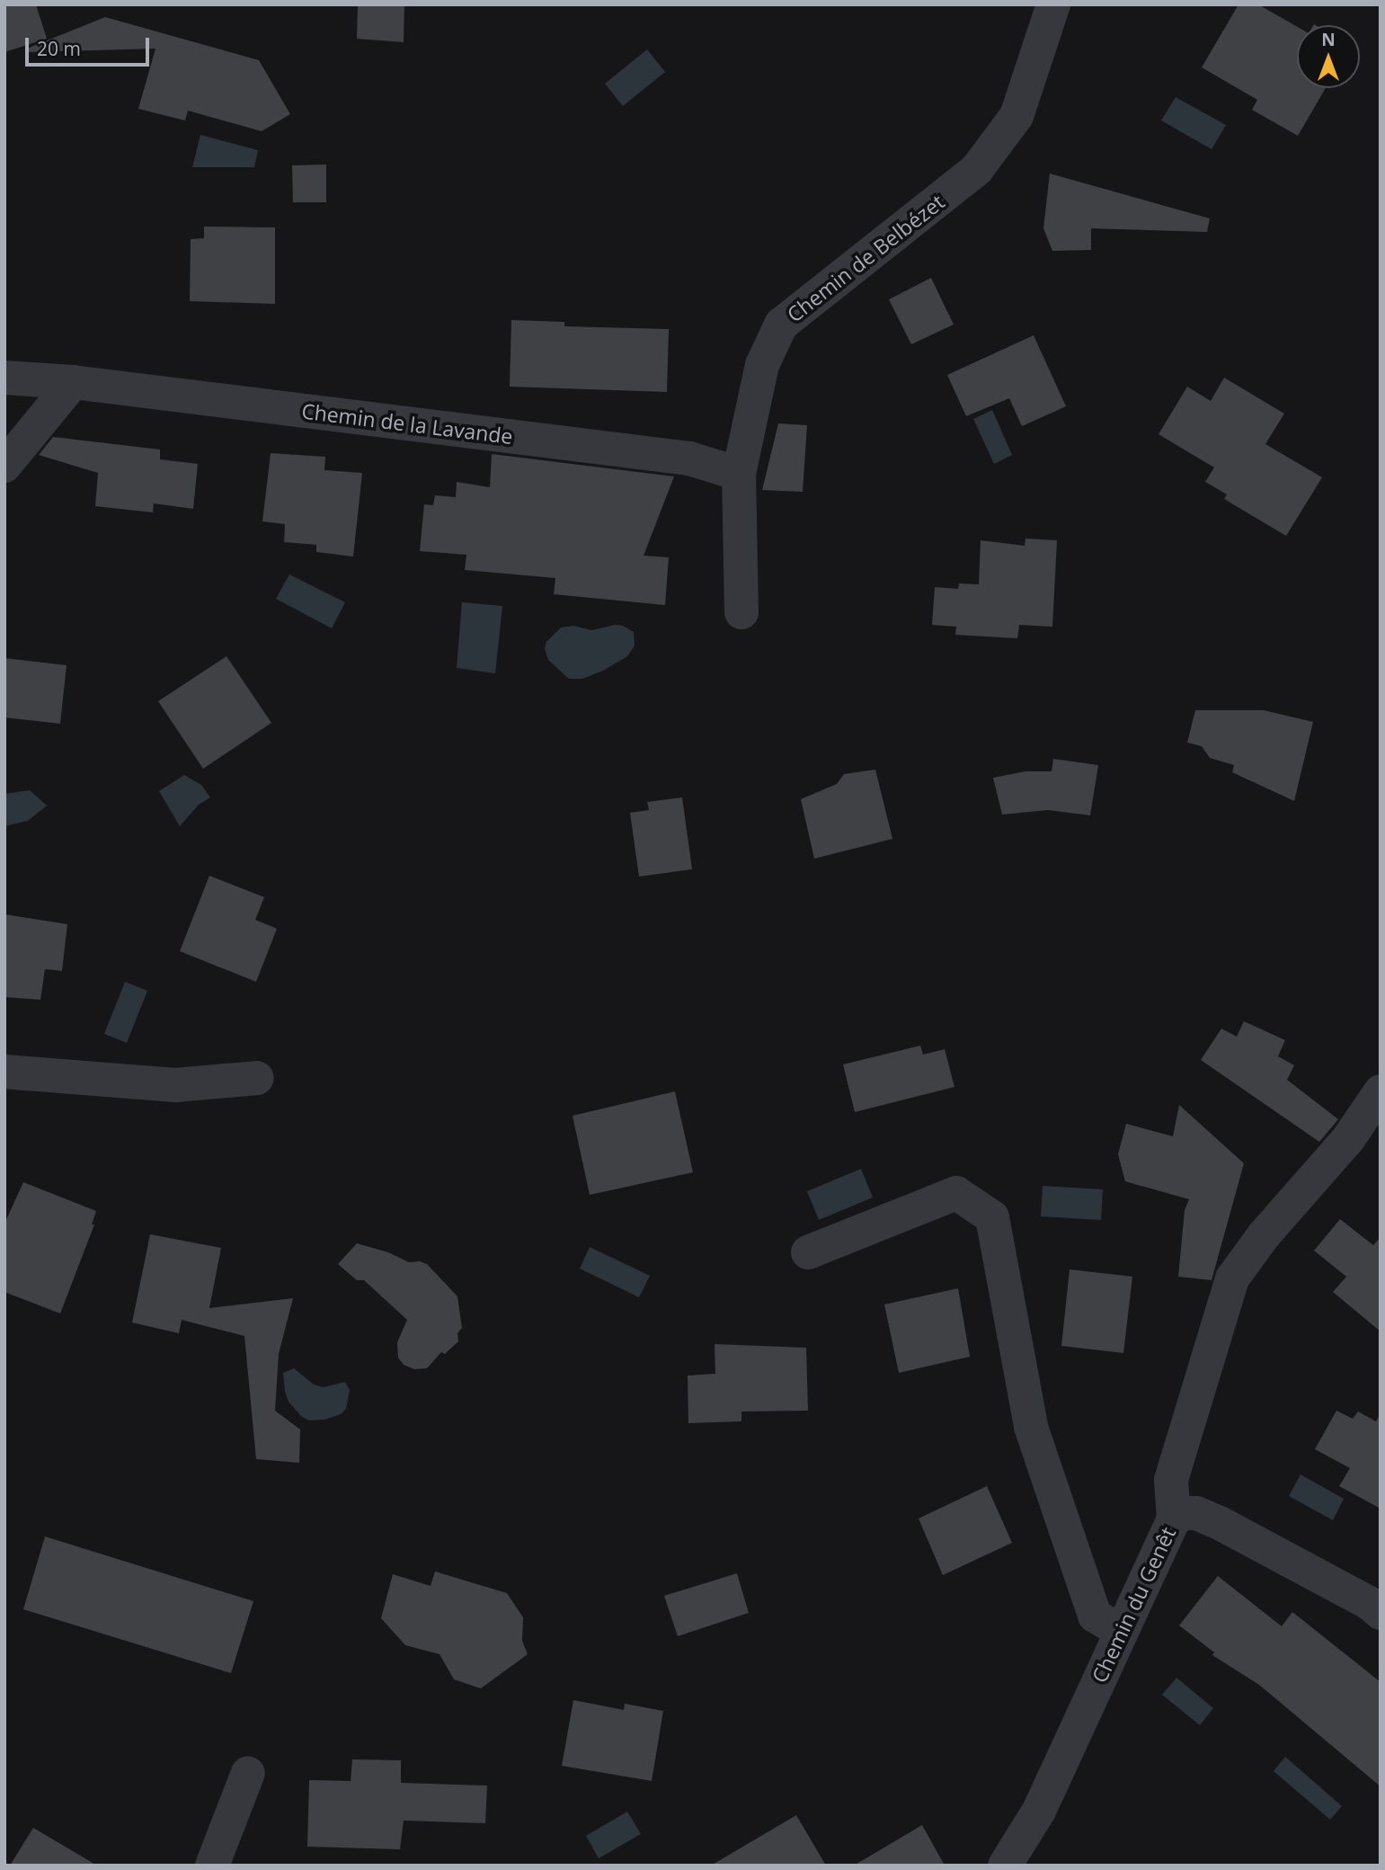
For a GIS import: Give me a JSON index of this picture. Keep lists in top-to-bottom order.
{
  "streets": {
    "street": ["Chemin de Belbézet", "Chemin de la Lavande", "Chemin du Genêt"]
  },
  "crossings": [
    ["Chemin de Belbézet", "Chemin de la Lavande"]
  ],
  "scale_bar": "20 m",
  "north": "top"
}
